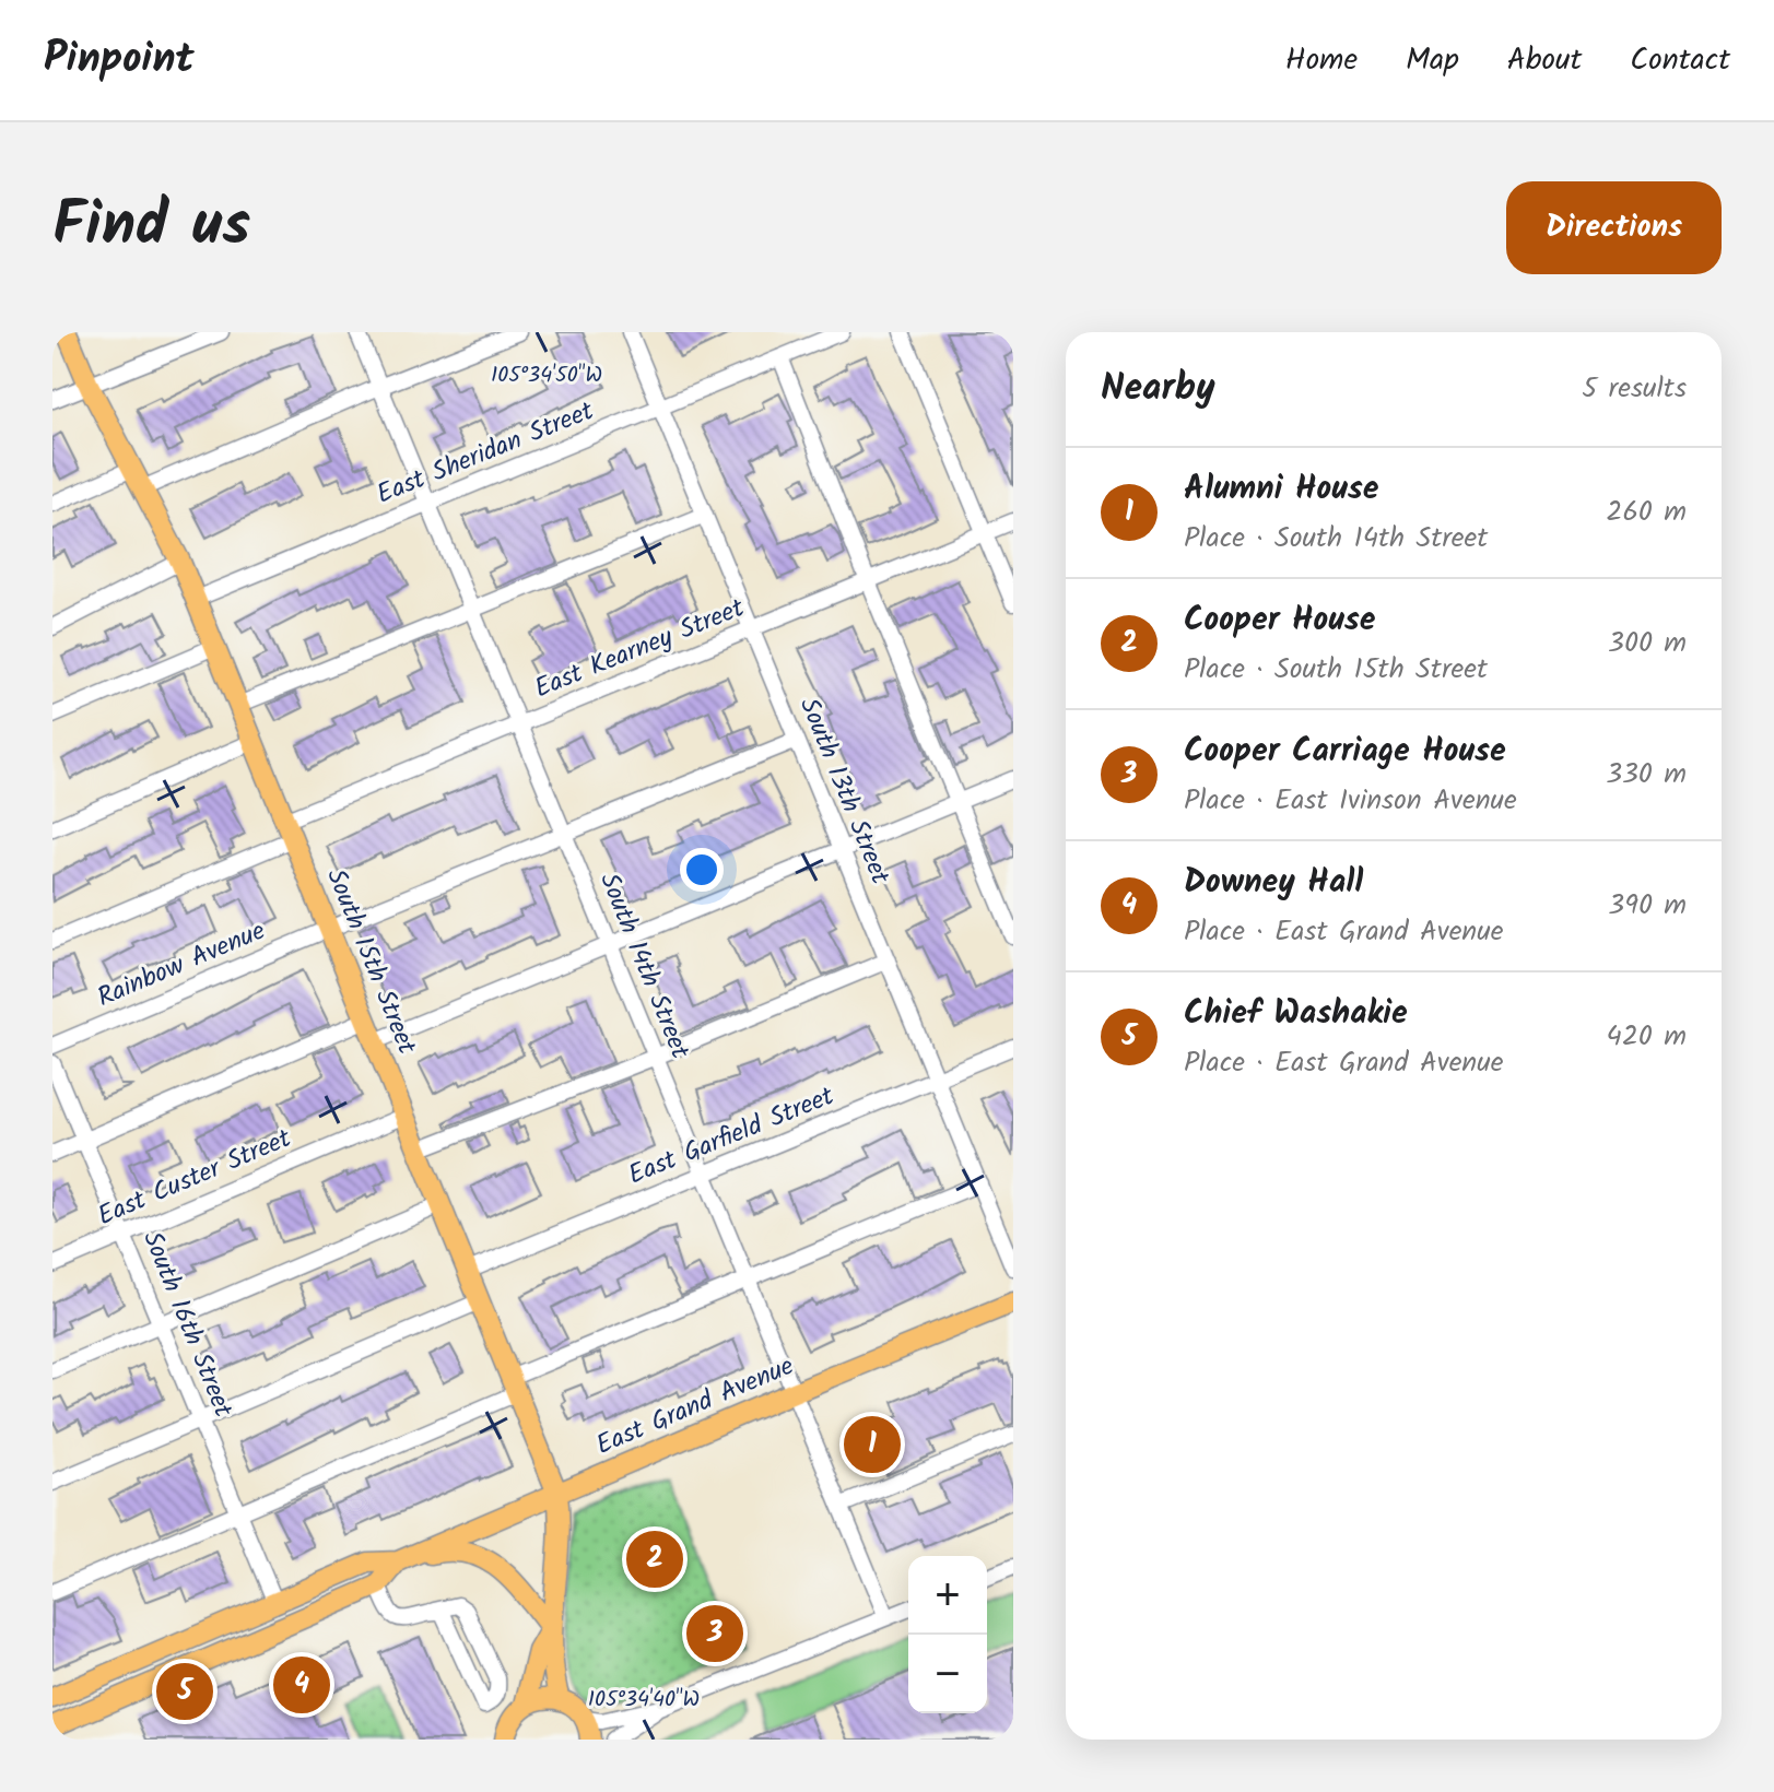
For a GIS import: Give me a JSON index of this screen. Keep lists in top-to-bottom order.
{
  "streets": {
    "main road": ["South 15th Street", "East Grand Avenue"],
    "street": [
      "East Sheridan Street",
      "East Kearney Street",
      "South 13th Street",
      "Rainbow Avenue",
      "South 14th Street",
      "East Garfield Street",
      "East Custer Street",
      "South 16th Street"
    ]
  },
  "crossings": [
    ["East Sheridan Street", "South 13th Street"],
    ["East Sheridan Street", "South 15th Street"],
    ["East Sheridan Street", "South 14th Street"],
    ["East Kearney Street", "South 13th Street"],
    ["East Kearney Street", "South 15th Street"],
    ["East Kearney Street", "South 14th Street"],
    ["South 13th Street", "Rainbow Avenue"],
    ["South 13th Street", "East Garfield Street"],
    ["South 15th Street", "Rainbow Avenue"],
    ["South 15th Street", "East Garfield Street"],
    ["South 15th Street", "East Custer Street"],
    ["South 15th Street", "East Grand Avenue"],
    ["Rainbow Avenue", "South 14th Street"],
    ["South 14th Street", "East Garfield Street"],
    ["South 14th Street", "East Grand Avenue"],
    ["East Custer Street", "South 16th Street"],
    ["South 16th Street", "East Grand Avenue"]
  ],
  "page": {
    "header": "Pinpoint",
    "nav": [
      "Home",
      "Map",
      "About",
      "Contact"
    ],
    "title": "Find us",
    "buttons": "Directions",
    "heading": ["Nearby", "5 results"],
    "list": [
      {
        "mark": "1",
        "name": "Alumni House",
        "note": "Place · South 14th Street",
        "value": "260 m"
      },
      {
        "mark": "2",
        "name": "Cooper House",
        "note": "Place · South 15th Street",
        "value": "300 m"
      },
      {
        "mark": "3",
        "name": "Cooper Carriage House",
        "note": "Place · East Ivinson Avenue",
        "value": "330 m"
      },
      {
        "mark": "4",
        "name": "Downey Hall",
        "note": "Place · East Grand Avenue",
        "value": "390 m"
      },
      {
        "mark": "5",
        "name": "Chief Washakie",
        "note": "Place · East Grand Avenue",
        "value": "420 m"
      }
    ],
    "pins": [
      "1",
      "2",
      "3",
      "4",
      "5"
    ],
    "map_buttons": ["+", "−"]
  },
  "coordinates": ["105°34'50\"W", "105°34'40\"W"]
}
